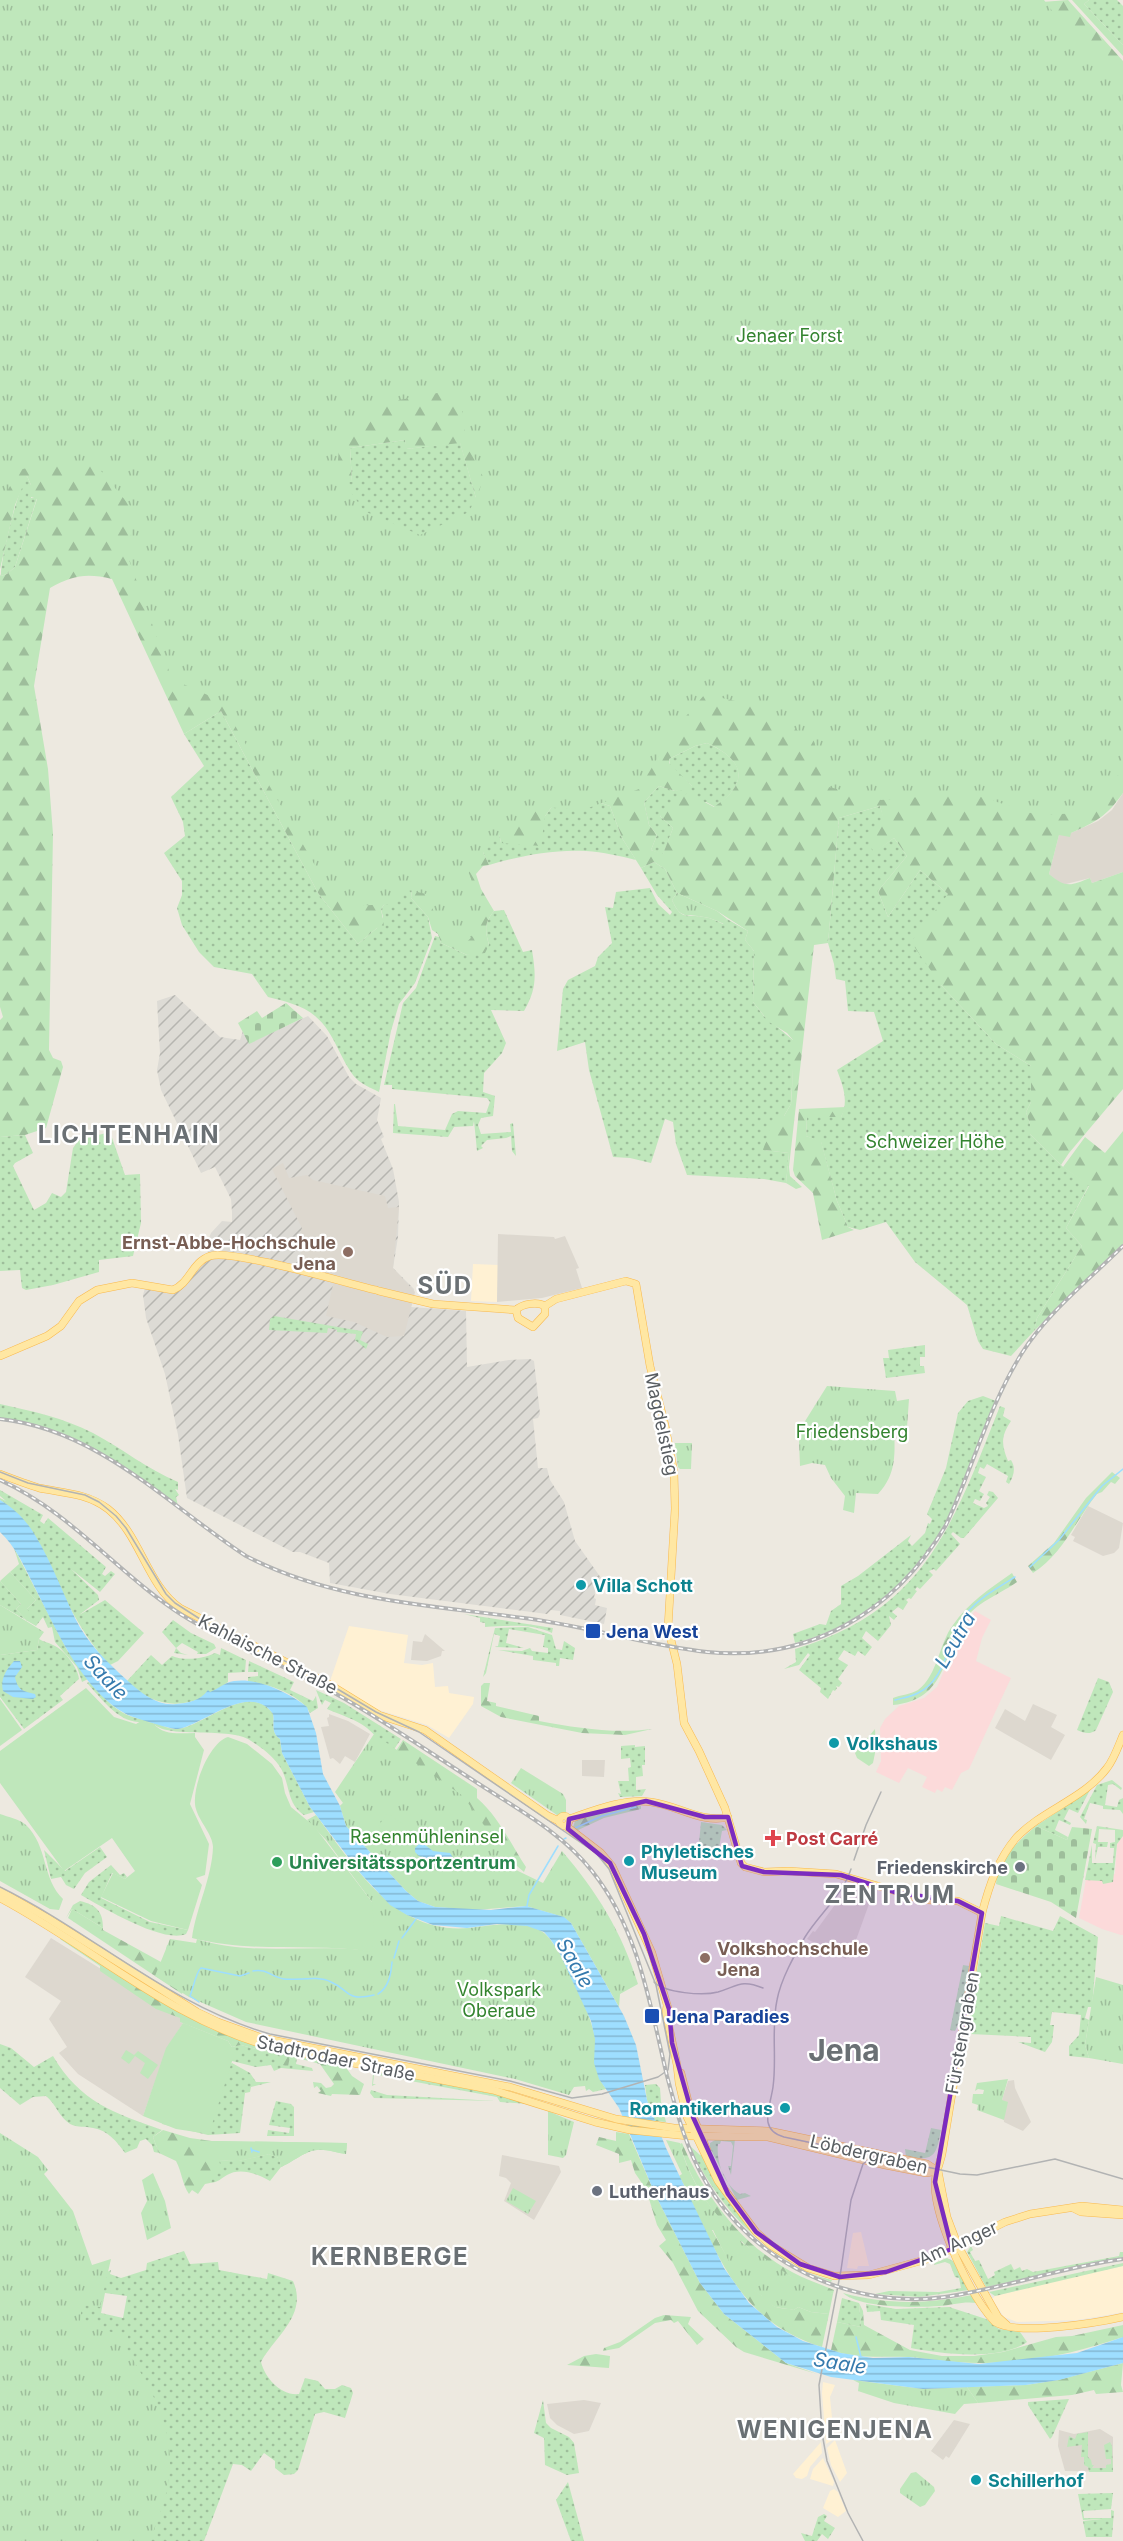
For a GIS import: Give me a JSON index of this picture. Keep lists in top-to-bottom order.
{
  "streets": {
    "main road": [
      "Magdelstieg",
      "Kahlaische Straße",
      "Fürstengraben",
      "Stadtrodaer Straße",
      "Löbdergraben",
      "Am Anger"
    ]
  },
  "crossings": [
    ["Magdelstieg", "Fürstengraben"],
    ["Fürstengraben", "Löbdergraben"],
    ["Fürstengraben", "Am Anger"],
    ["Stadtrodaer Straße", "Löbdergraben"]
  ],
  "districts": [
    "LICHTENHAIN",
    "SÜD",
    "ZENTRUM",
    "Jena",
    "KERNBERGE",
    "WENIGENJENA"
  ],
  "water": ["Leutra", "Saale"],
  "parks": [
    "Jenaer Forst",
    "Schweizer Höhe",
    "Friedensberg",
    "Rasenmühleninsel",
    "Volkspark Oberaue"
  ],
  "places": {
    "other": [
      "Ernst-Abbe-Hochschule Jena",
      "Villa Schott",
      "Volkshaus",
      "Phyletisches Museum",
      "Universitätssportzentrum",
      "Friedenskirche",
      "Volkshochschule Jena",
      "Romantikerhaus",
      "Lutherhaus",
      "Schillerhof"
    ],
    "transit": ["Jena West", "Jena Paradies"],
    "health": ["Post Carré"]
  }
}
